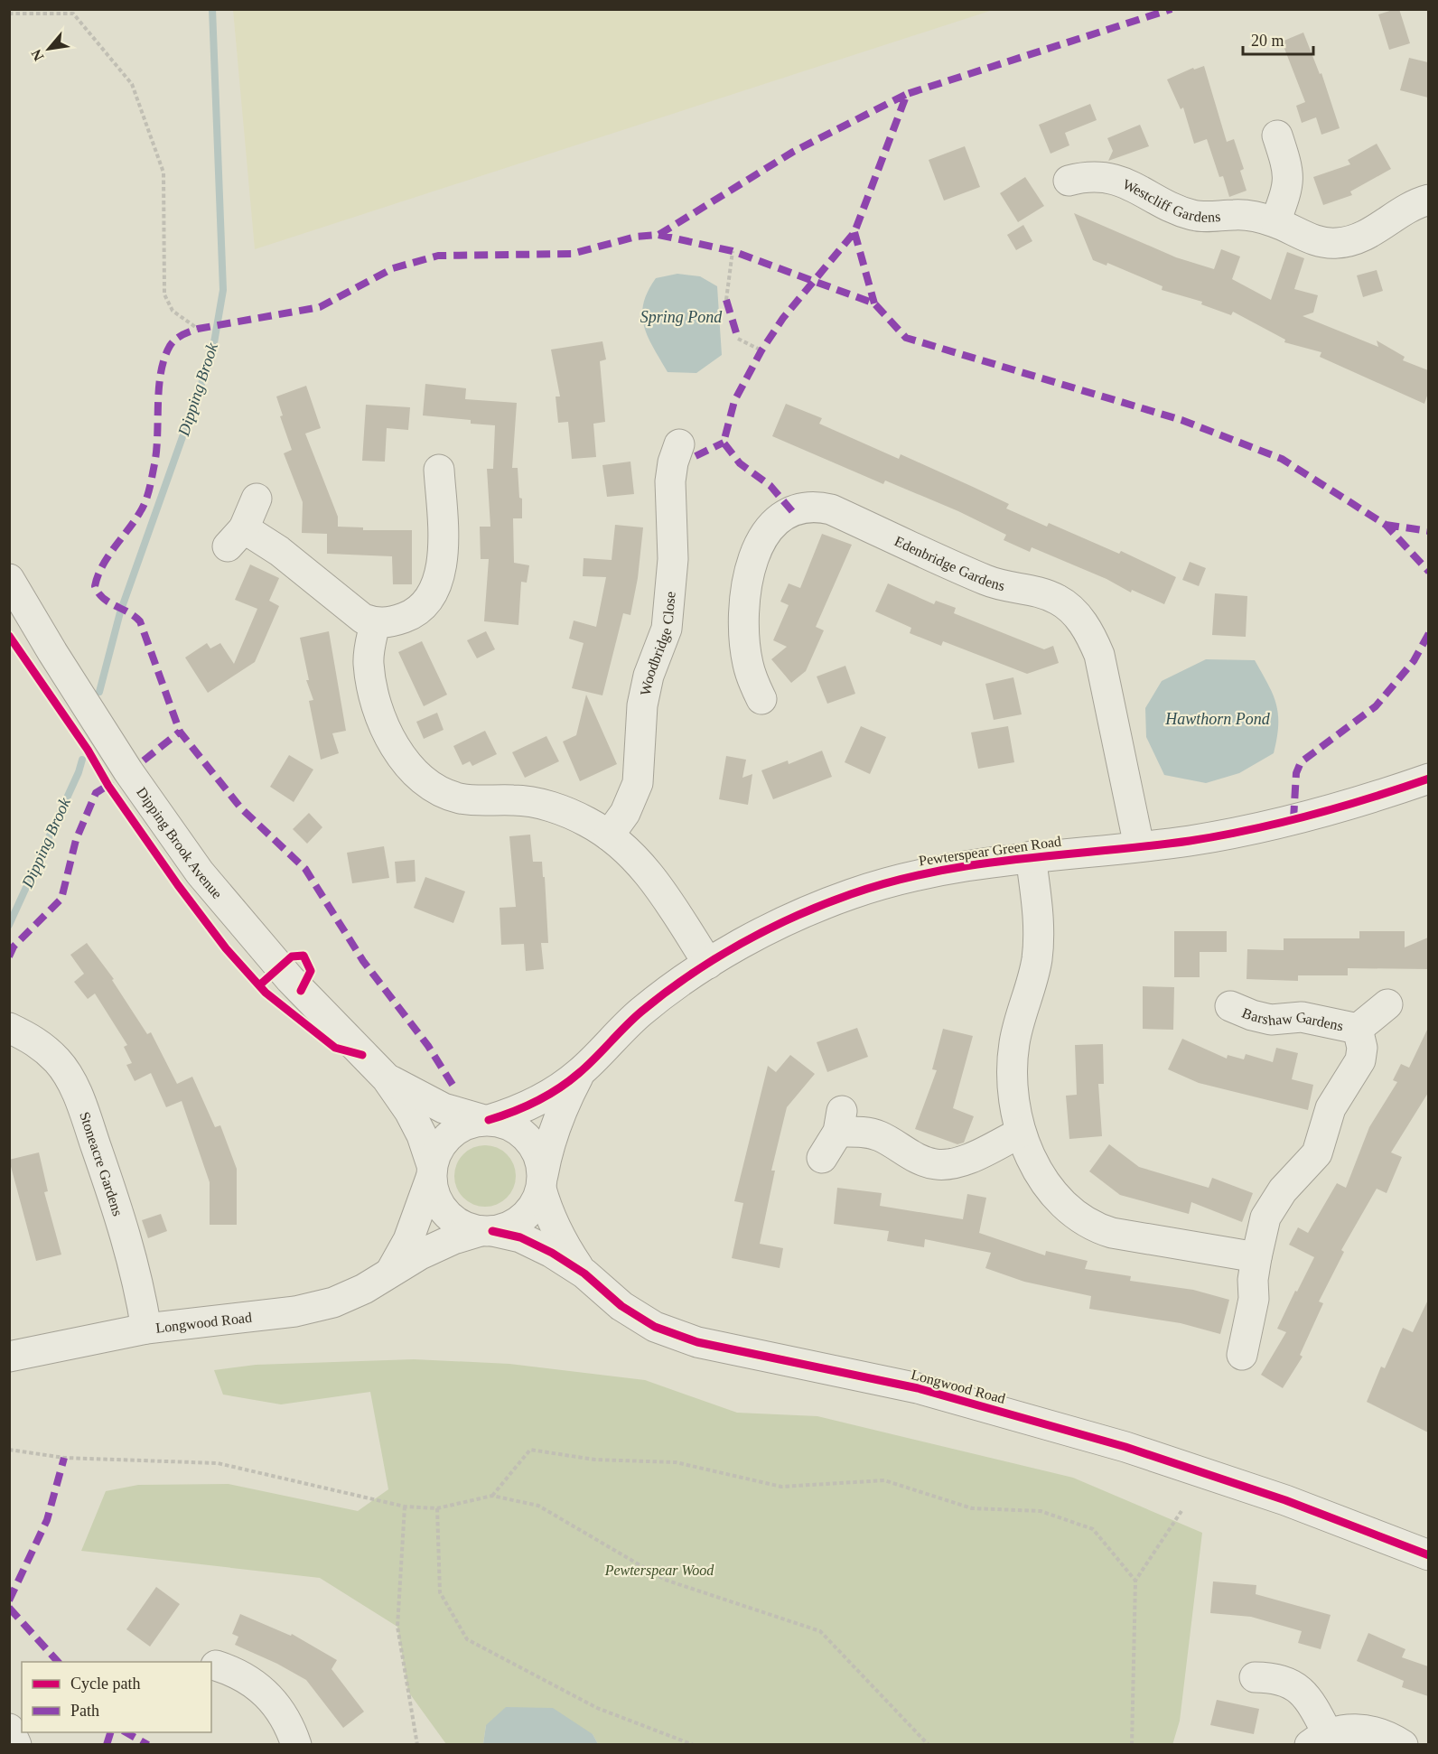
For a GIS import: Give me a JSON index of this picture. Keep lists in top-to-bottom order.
{
  "streets": {
    "street": [
      "Westcliff Gardens",
      "Edenbridge Gardens",
      "Woodbridge Close",
      "Dipping Brook Avenue",
      "Pewterspear Green Road",
      "Barshaw Gardens",
      "Stoneacre Gardens",
      "Longwood Road"
    ]
  },
  "crossings": [
    ["Edenbridge Gardens", "Pewterspear Green Road"],
    ["Dipping Brook Avenue", "Pewterspear Green Road"],
    ["Dipping Brook Avenue", "Longwood Road"],
    ["Pewterspear Green Road", "Longwood Road"],
    ["Stoneacre Gardens", "Longwood Road"]
  ],
  "water": ["Spring Pond", "Dipping Brook", "Hawthorn Pond"],
  "parks": ["Pewterspear Wood"],
  "legend": ["Cycle path", "Path"],
  "scale_bar": "20 m",
  "north": "bottom left"
}
